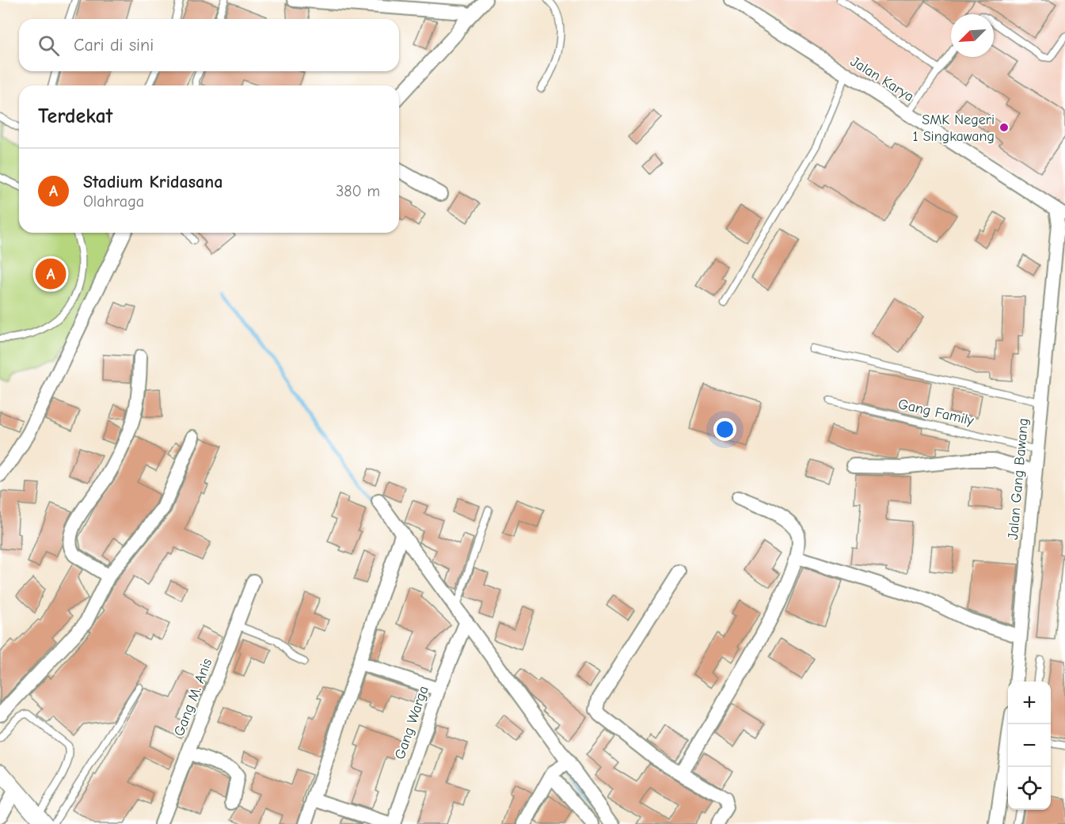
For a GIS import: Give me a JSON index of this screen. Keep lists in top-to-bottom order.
{
  "streets": {
    "street": [
      "Jalan Karya",
      "Jalan Gang Bawang",
      "Gang M. Anis",
      "Gang Warga"
    ],
    "lane": ["Gang Family"]
  },
  "crossings": [
    ["Jalan Karya", "Jalan Gang Bawang"],
    ["Gang Family", "Jalan Gang Bawang"]
  ],
  "places": ["SMK Negeri 1 Singkawang"],
  "north": "bottom left",
  "page": {
    "search": "Cari di sini",
    "heading": "Terdekat",
    "list": [
      {
        "mark": "A",
        "name": "Stadium Kridasana",
        "note": "Olahraga",
        "value": "380 m"
      }
    ],
    "pins": "A",
    "map_buttons": ["+", "−"]
  }
}
